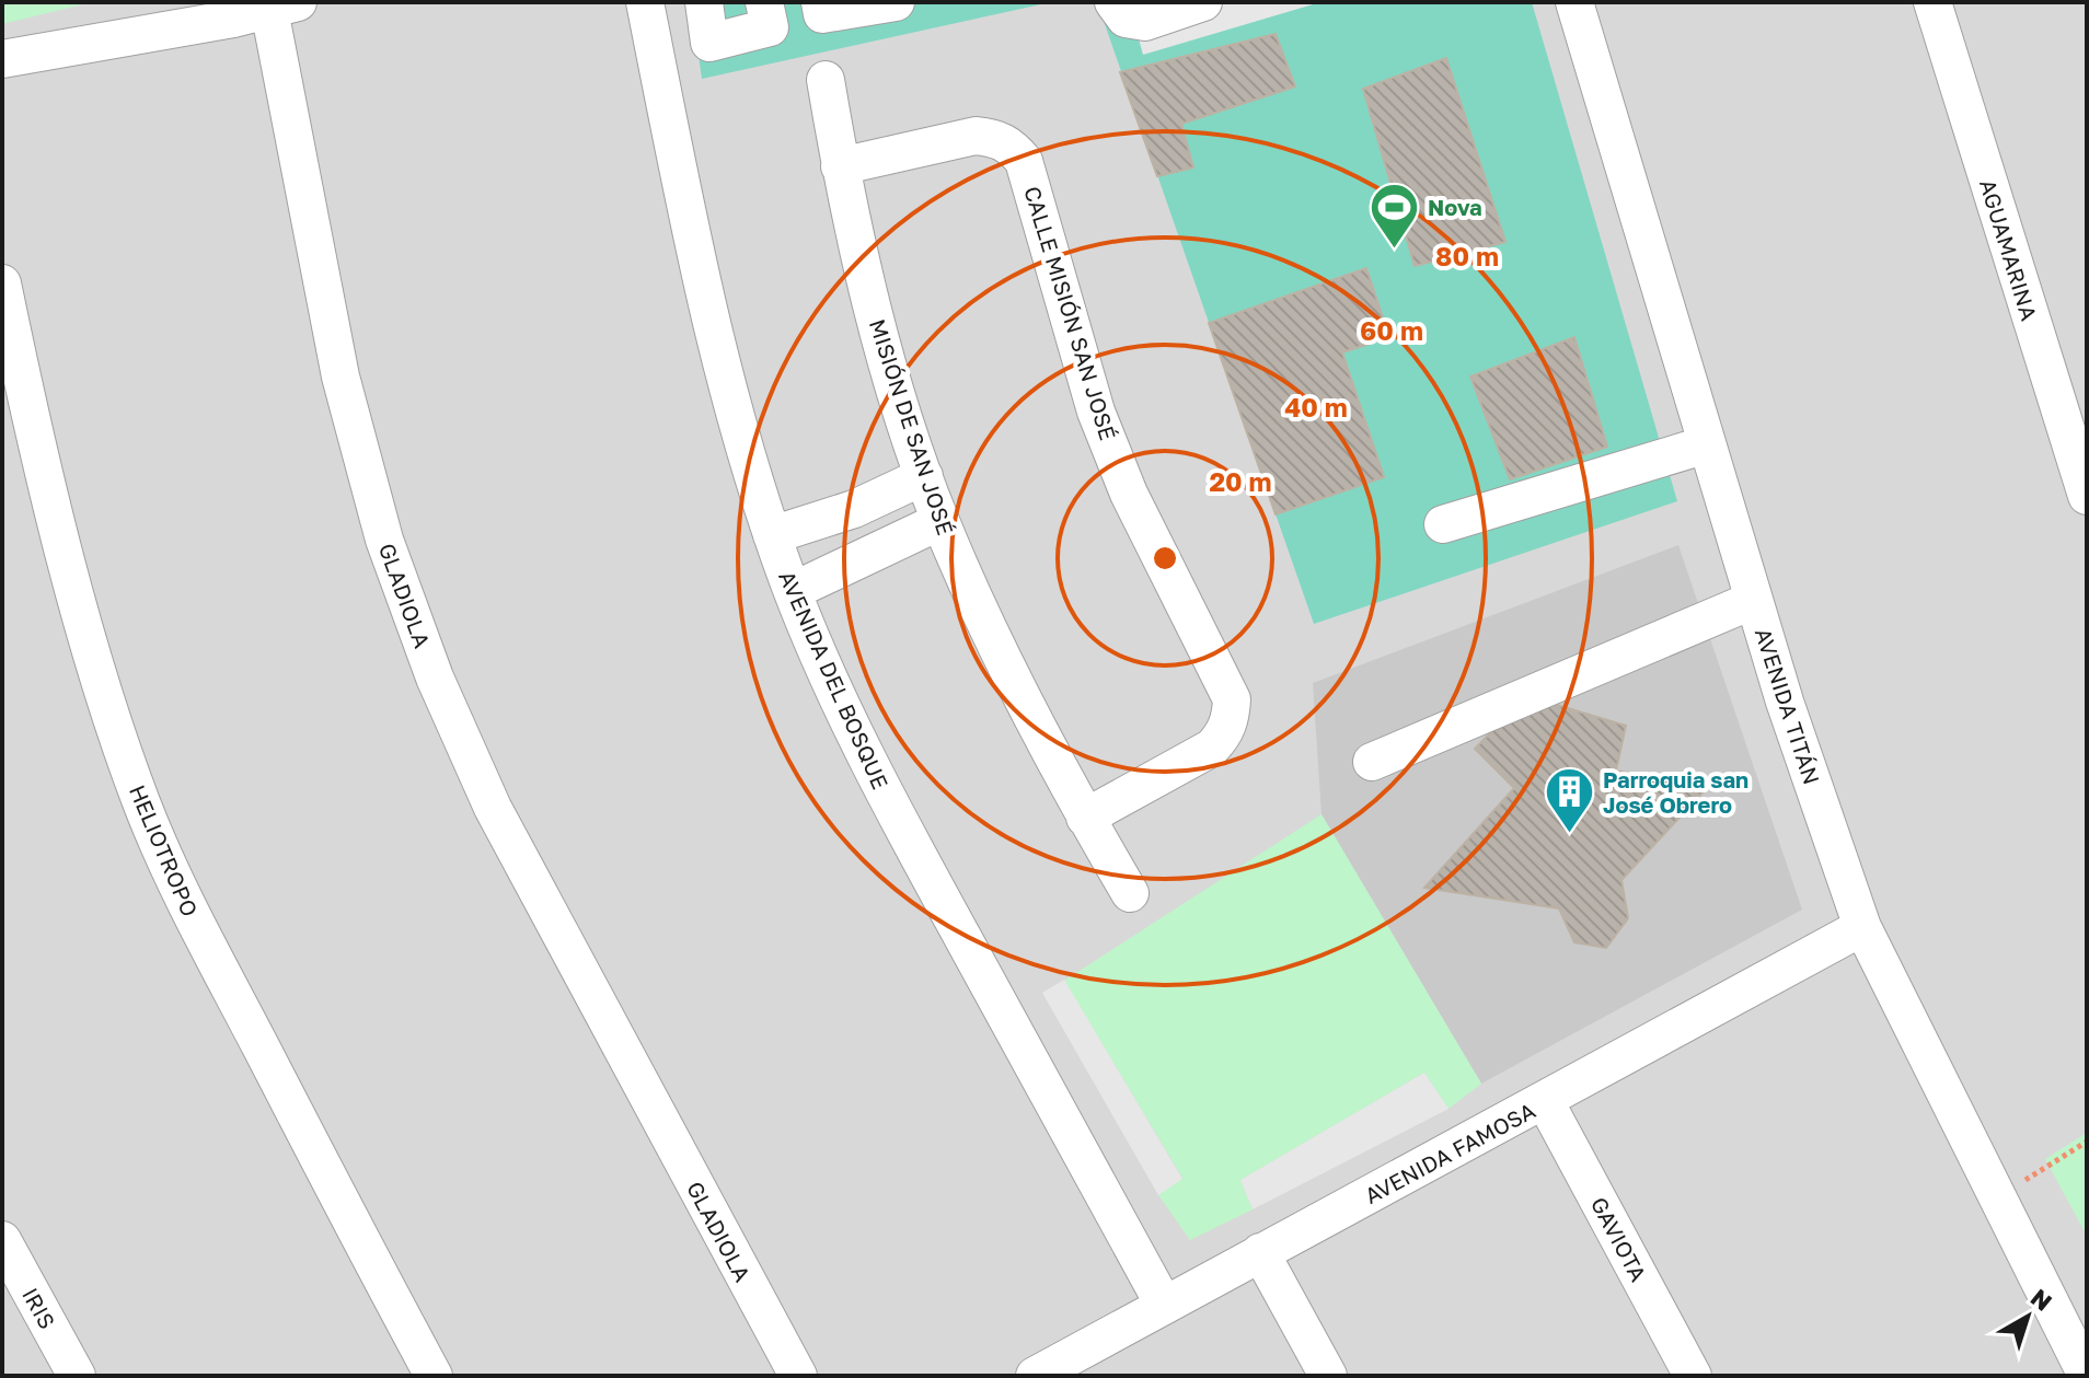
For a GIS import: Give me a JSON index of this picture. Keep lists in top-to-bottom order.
{
  "streets": {
    "street": [
      "AGUAMARINA",
      "CALLE MISIÓN SAN JOSÉ",
      "MISIÓN DE SAN JOSÉ",
      "GLADIOLA",
      "AVENIDA DEL BOSQUE",
      "AVENIDA TITÁN",
      "HELIOTROPO",
      "AVENIDA FAMOSA",
      "GAVIOTA",
      "IRIS"
    ]
  },
  "crossings": [
    ["CALLE MISIÓN SAN JOSÉ", "MISIÓN DE SAN JOSÉ"],
    ["AVENIDA DEL BOSQUE", "AVENIDA FAMOSA"],
    ["AVENIDA TITÁN", "AVENIDA FAMOSA"],
    ["AVENIDA FAMOSA", "GAVIOTA"]
  ],
  "places": {
    "sports": ["Nova"],
    "building": ["Parroquia san José Obrero"]
  },
  "north": "top right",
  "rings": [
    "80 m",
    "60 m",
    "40 m",
    "20 m"
  ]
}
